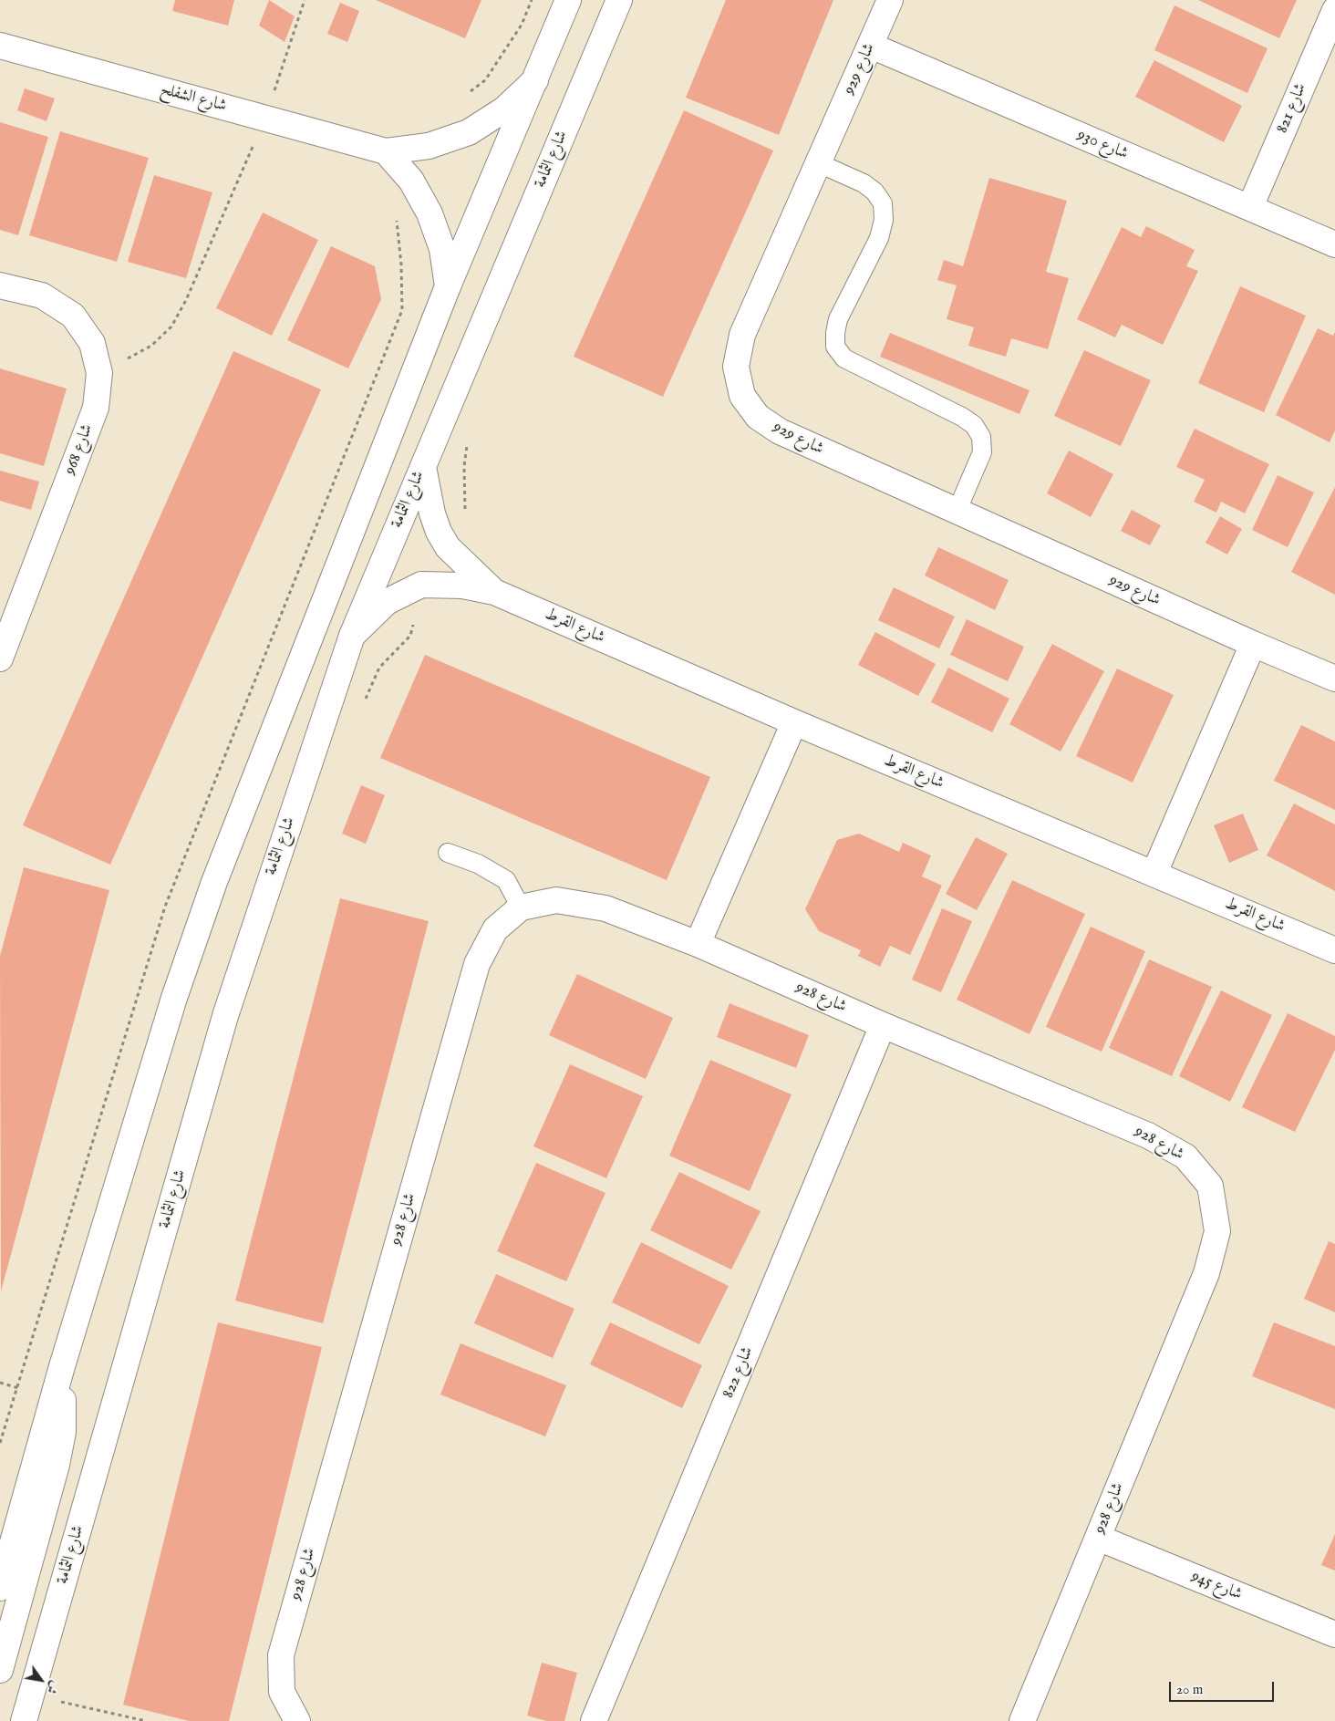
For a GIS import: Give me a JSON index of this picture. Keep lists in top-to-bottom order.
{
  "streets": {
    "street": [
      "شارع 929",
      "شارع الشفلح",
      "شارع 821",
      "شارع 930",
      "شارع الثمامة",
      "شارع 968",
      "شارع القرط",
      "شارع 928",
      "شارع 822",
      "شارع 945"
    ]
  },
  "crossings": [
    ["شارع 929", "شارع 930"],
    ["شارع 821", "شارع 930"],
    ["شارع الثمامة", "شارع القرط"],
    ["شارع 928", "شارع 822"],
    ["شارع 928", "شارع 945"]
  ],
  "scale_bar": "20 m",
  "north": "bottom right"
}
